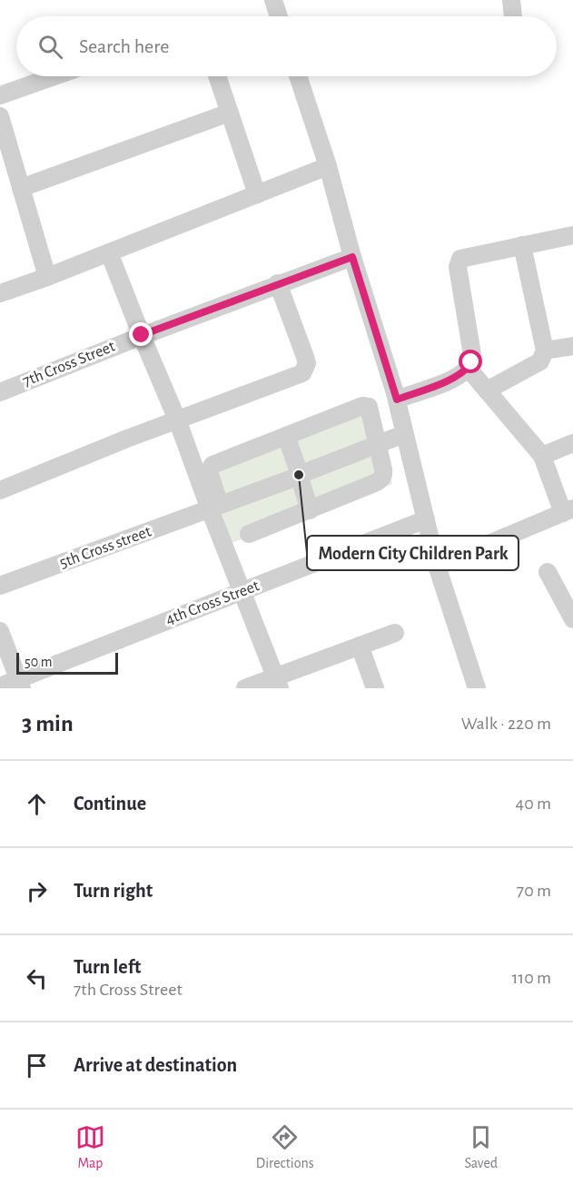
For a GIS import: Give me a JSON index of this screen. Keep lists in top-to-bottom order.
{
  "streets": {
    "street": ["7th Cross Street", "5th Cross street", "4th Cross Street"]
  },
  "places": ["Modern City Children Park"],
  "scale_bar": "50 m",
  "page": {
    "search": "Search here",
    "scale": "50 m",
    "heading": ["3 min", "Walk · 220 m"],
    "list": [
      ["Continue", "40 m"],
      ["Turn right", "70 m"],
      ["Turn left", "7th Cross Street", "110 m"],
      "Arrive at destination"
    ],
    "nav": ["Map", "Directions", "Saved"]
  }
}
